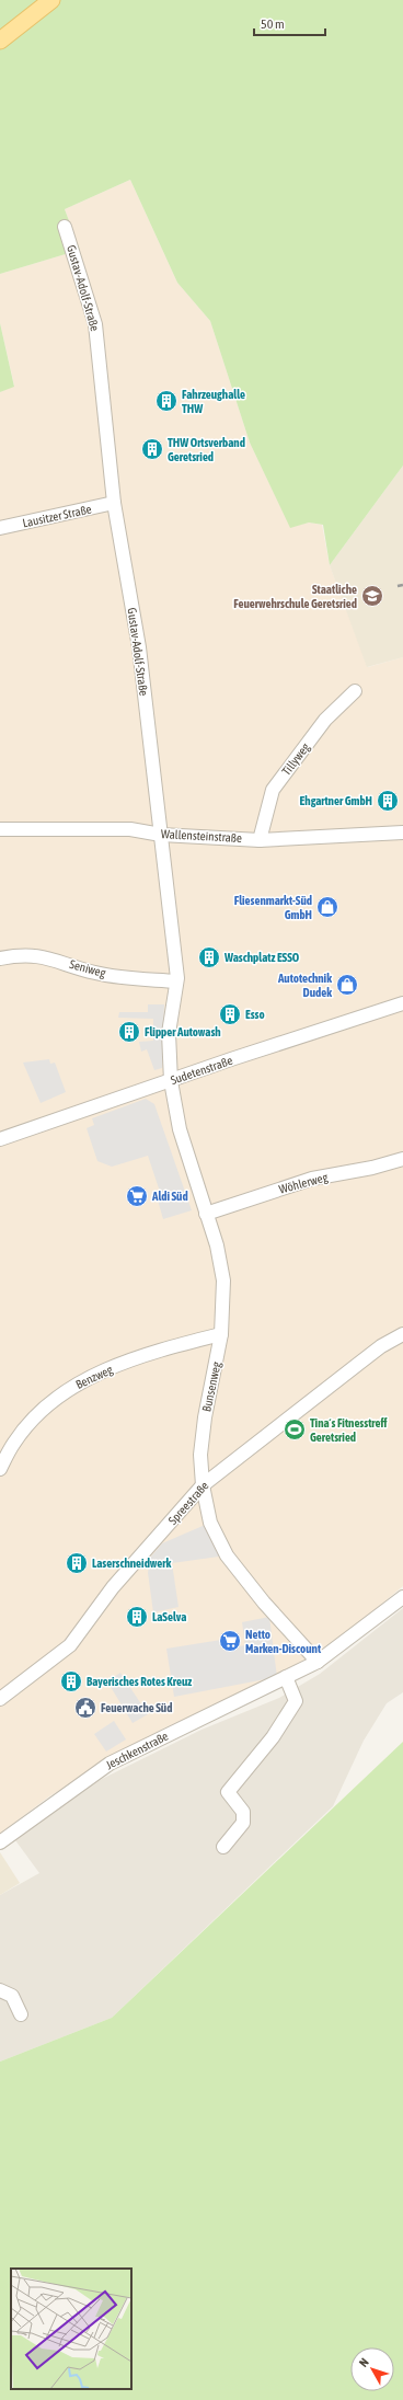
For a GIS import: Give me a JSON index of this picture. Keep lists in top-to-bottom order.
{
  "streets": {
    "street": [
      "Gustav-Adolf-Straße",
      "Lausitzer Straße",
      "Tillyweg",
      "Wallensteinstraße",
      "Seniweg",
      "Sudetenstraße",
      "Wöhlerweg",
      "Benzweg",
      "Bunsenweg",
      "Spreestraße",
      "Jeschkenstraße"
    ]
  },
  "crossings": [
    ["Gustav-Adolf-Straße", "Lausitzer Straße"],
    ["Gustav-Adolf-Straße", "Wallensteinstraße"],
    ["Gustav-Adolf-Straße", "Seniweg"],
    ["Gustav-Adolf-Straße", "Sudetenstraße"],
    ["Gustav-Adolf-Straße", "Bunsenweg"],
    ["Tillyweg", "Wallensteinstraße"],
    ["Sudetenstraße", "Bunsenweg"],
    ["Wöhlerweg", "Bunsenweg"],
    ["Benzweg", "Bunsenweg"],
    ["Bunsenweg", "Spreestraße"],
    ["Bunsenweg", "Jeschkenstraße"]
  ],
  "places": {
    "building": [
      "Fahrzeughalle THW",
      "THW Ortsverband Geretsried",
      "Ehgartner GmbH",
      "Waschplatz ESSO",
      "Esso",
      "Flipper Autowash",
      "Laserschneidwerk",
      "LaSelva",
      "Bayerisches Rotes Kreuz"
    ],
    "school or university": ["Staatliche Feuerwehrschule Geretsried"],
    "shop": ["Fliesenmarkt-Süd GmbH", "Autotechnik Dudek"],
    "supermarket": ["Aldi Süd", "Netto Marken-Discount"],
    "sports": ["Tina´s Fitnesstreff Geretsried"],
    "public building": ["Feuerwache Süd"]
  },
  "scale_bar": "50 m",
  "north": "top left"
}
